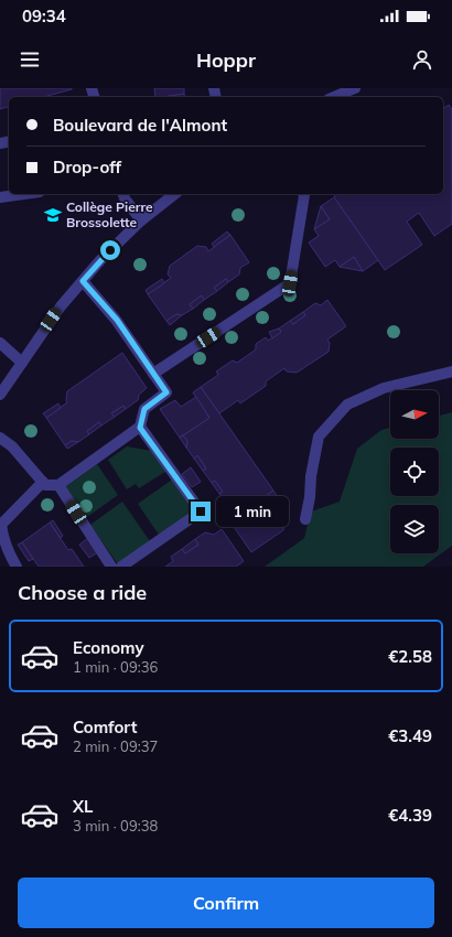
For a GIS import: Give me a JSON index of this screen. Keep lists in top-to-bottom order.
{
  "places": {
    "school or university": ["Collège Pierre Brossolette"]
  },
  "north": "right",
  "page": {
    "status": "09:34",
    "header": "Hoppr",
    "banner": ["Boulevard de l'Almont", "Drop-off"],
    "bubble": "1 min",
    "heading": "Choose a ride",
    "list": [
      {
        "name": "Economy",
        "note": "1 min · 09:36",
        "value": "€2.58"
      },
      {
        "name": "Comfort",
        "note": "2 min · 09:37",
        "value": "€3.49"
      },
      {
        "name": "XL",
        "note": "3 min · 09:38",
        "value": "€4.39"
      }
    ],
    "buttons": "Confirm"
  }
}
